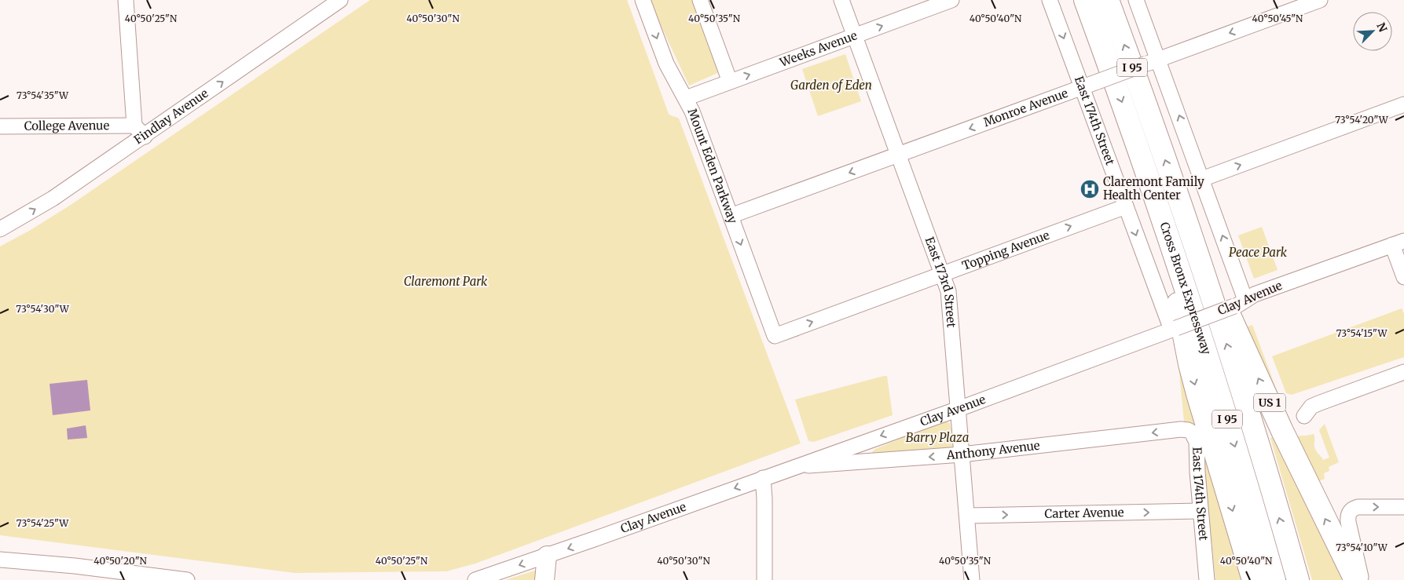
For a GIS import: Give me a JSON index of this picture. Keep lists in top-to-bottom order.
{
  "streets": {
    "highway": ["I 95", "Cross Bronx Expressway", "US 1"],
    "street": [
      "Weeks Avenue",
      "Monroe Avenue",
      "Findlay Avenue",
      "East 174th Street",
      "College Avenue",
      "Mount Eden Parkway",
      "Topping Avenue",
      "East 173rd Street",
      "Clay Avenue",
      "Anthony Avenue",
      "Carter Avenue"
    ]
  },
  "crossings": [
    ["Weeks Avenue", "Mount Eden Parkway"],
    ["Weeks Avenue", "East 173rd Street"],
    ["Monroe Avenue", "East 174th Street"],
    ["Monroe Avenue", "Mount Eden Parkway"],
    ["Monroe Avenue", "East 173rd Street"],
    ["East 174th Street", "Topping Avenue"],
    ["East 174th Street", "Clay Avenue"],
    ["East 174th Street", "Anthony Avenue"],
    ["East 174th Street", "Carter Avenue"],
    ["Mount Eden Parkway", "Topping Avenue"],
    ["Topping Avenue", "East 173rd Street"],
    ["East 173rd Street", "Clay Avenue"],
    ["East 173rd Street", "Anthony Avenue"],
    ["East 173rd Street", "Carter Avenue"],
    ["Cross Bronx Expressway", "US 1"],
    ["Clay Avenue", "Anthony Avenue"]
  ],
  "one_way": [
    "Weeks Avenue",
    "Findlay Avenue",
    "Topping Avenue",
    "Clay Avenue",
    "Anthony Avenue",
    "Carter Avenue"
  ],
  "parks": [
    "Garden of Eden",
    "Peace Park",
    "Claremont Park",
    "Barry Plaza"
  ],
  "places": {
    "hospital": ["Claremont Family Health Center"]
  },
  "north": "top right",
  "coordinates": [
    "40°50'30\"N",
    "40°50'25\"N",
    "40°50'35\"N",
    "40°50'40\"N",
    "40°50'45\"N",
    "73°54'35\"W",
    "73°54'20\"W",
    "73°54'30\"W",
    "73°54'15\"W",
    "73°54'25\"W",
    "73°54'10\"W",
    "40°50'20\"N"
  ]
}
